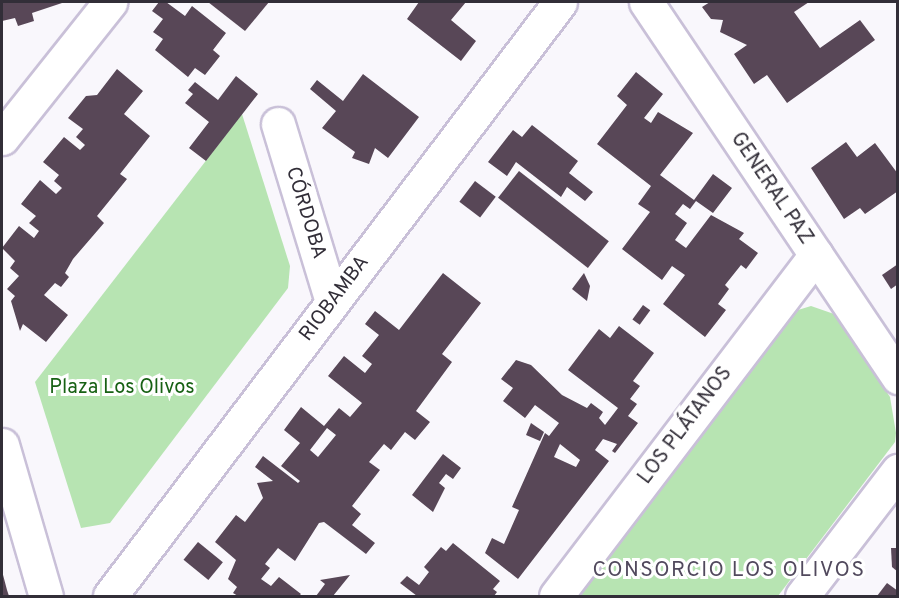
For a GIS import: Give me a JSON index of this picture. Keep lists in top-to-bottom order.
{
  "streets": {
    "street": [
      "GENERAL PAZ",
      "CÓRDOBA",
      "RIOBAMBA",
      "LOS PLÁTANOS"
    ]
  },
  "crossings": [
    ["GENERAL PAZ", "LOS PLÁTANOS"],
    ["CÓRDOBA", "RIOBAMBA"]
  ],
  "districts": ["CONSORCIO LOS OLIVOS"],
  "parks": ["Plaza Los Olivos"]
}
